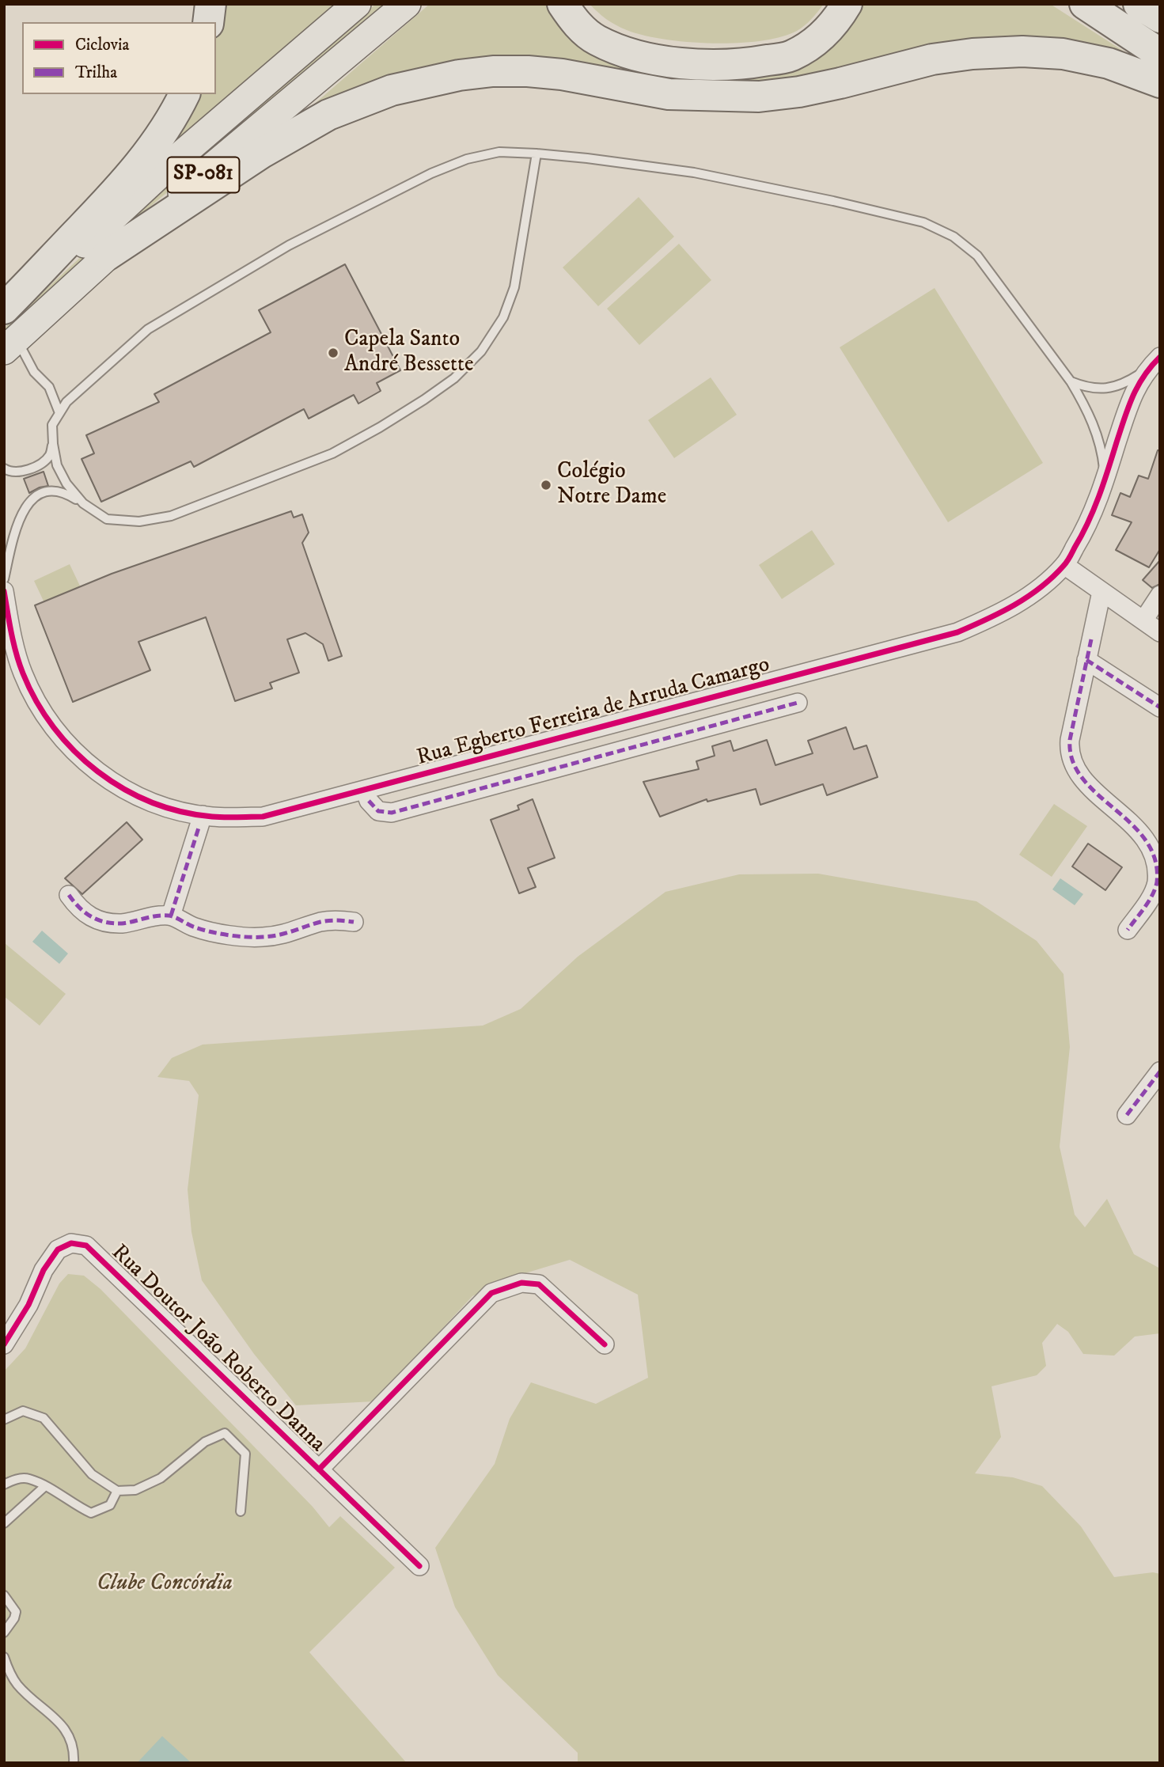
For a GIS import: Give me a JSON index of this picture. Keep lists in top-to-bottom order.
{
  "streets": {
    "main road": ["SP-081"],
    "street": ["Rua Egberto Ferreira de Arruda Camargo", "Rua Doutor João Roberto Danna"]
  },
  "parks": ["Clube Concórdia"],
  "places": ["Capela Santo André Bessette", "Colégio Notre Dame"],
  "legend": ["Ciclovia", "Trilha"]
}
